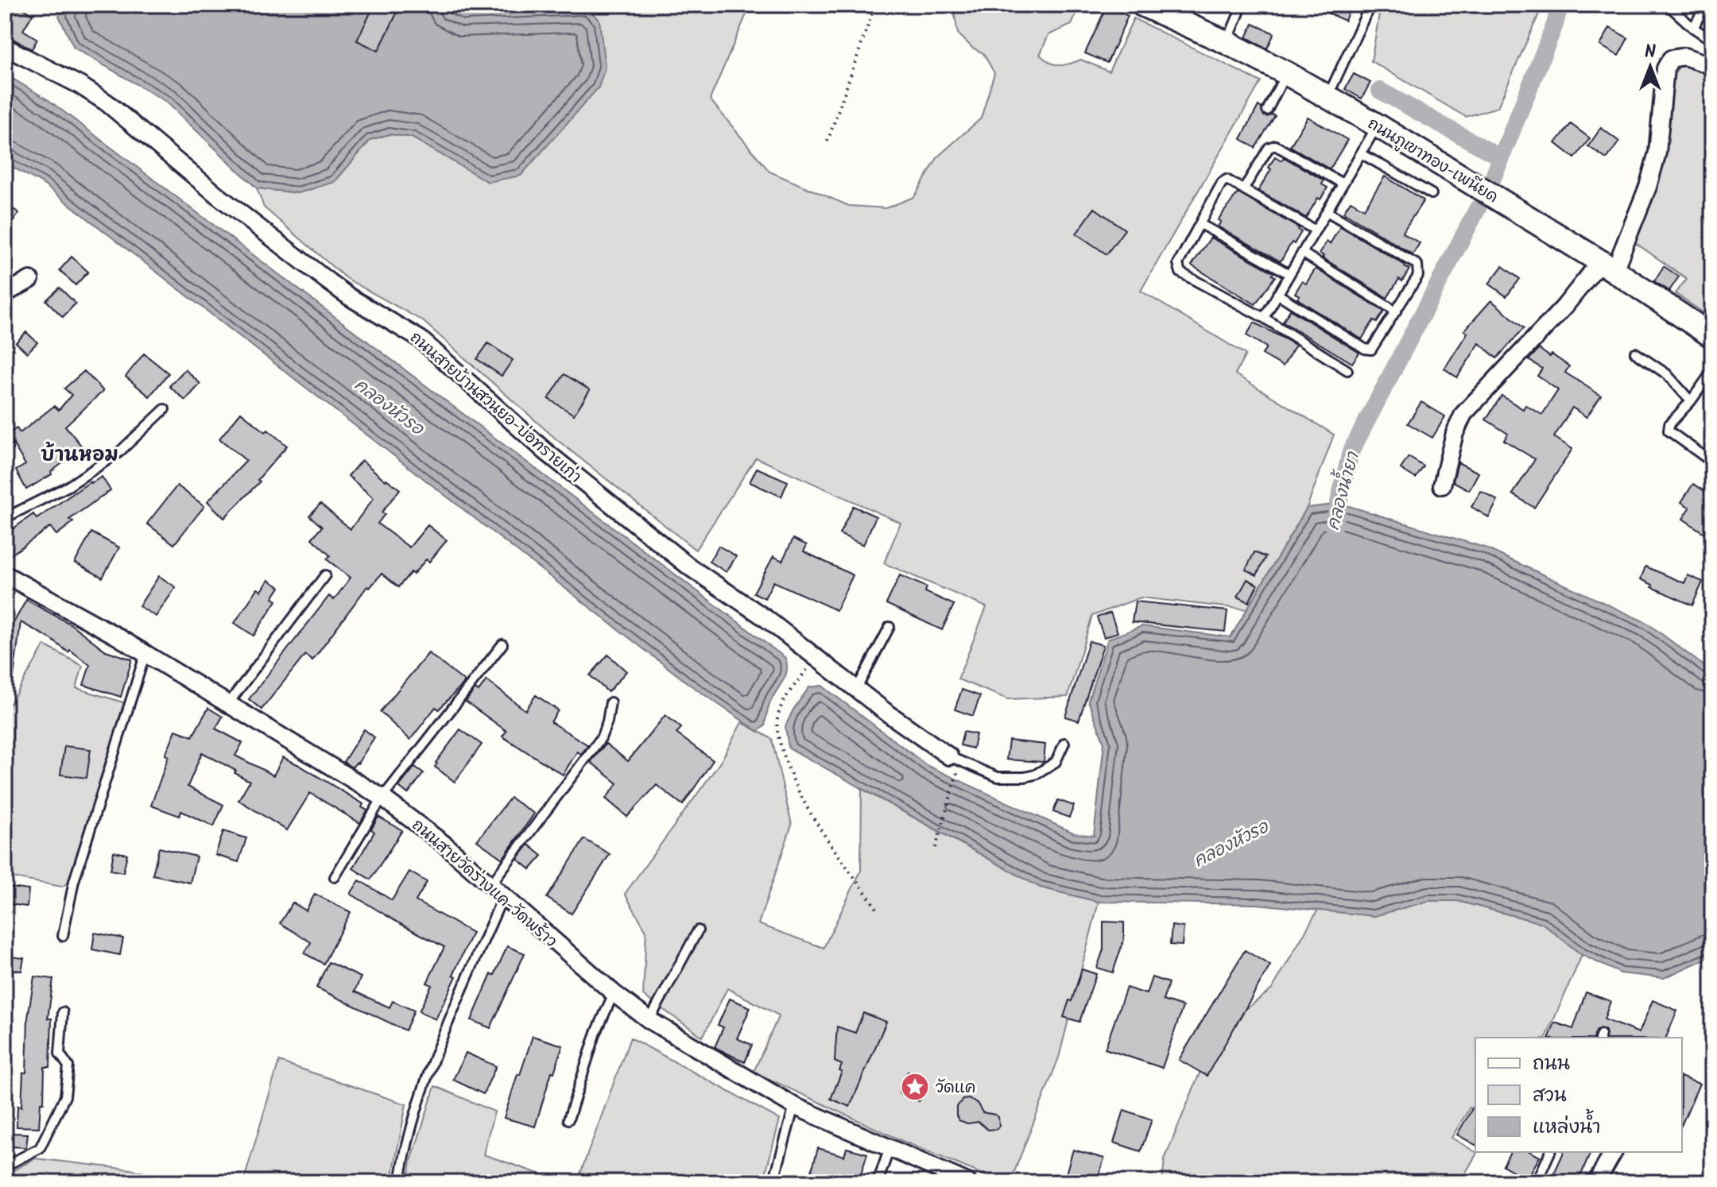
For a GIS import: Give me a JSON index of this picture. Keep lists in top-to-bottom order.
{
  "streets": {
    "main road": ["ถนนภูเขาทอง-เพนียด"],
    "street": ["ถนนสายบ้านสวนยอ-บ่อทรายเก่า", "ถนนสายวัดร่างแค-วัดพร้าว"]
  },
  "districts": ["บ้านหอม"],
  "water": ["คลองหัวรอ", "คลองน้ำยา"],
  "places": {
    "place": ["วัดแค"]
  },
  "legend": ["ถนน", "สวน", "แหล่งน้ำ"],
  "north": "top"
}
